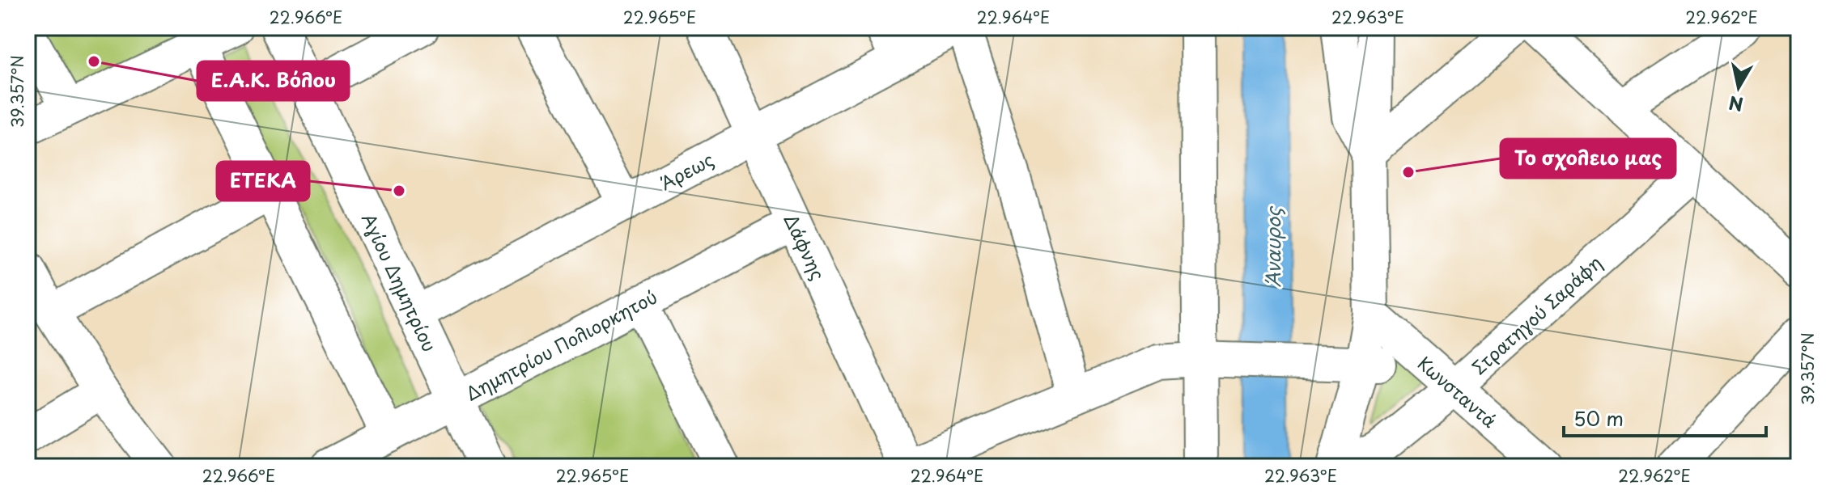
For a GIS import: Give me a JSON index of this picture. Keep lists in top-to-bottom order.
{
  "streets": {
    "main road": ["Αγίου Δημητρίου"],
    "street": [
      "Άρεως",
      "Δάφνης",
      "Στρατηγού Σαράφη",
      "Δημητρίου Πολιορκητού",
      "Κωνσταντά"
    ]
  },
  "crossings": [
    ["Άρεως", "Δάφνης"],
    ["Άρεως", "Αγίου Δημητρίου"],
    ["Δάφνης", "Δημητρίου Πολιορκητού"],
    ["Αγίου Δημητρίου", "Δημητρίου Πολιορκητού"],
    ["Στρατηγού Σαράφη", "Κωνσταντά"]
  ],
  "water": ["Άναυρος"],
  "places": ["Ε.Α.Κ. Βόλου", "Το σχολειο μας", "ΕΤΕΚΑ"],
  "scale_bar": "50 m",
  "north": "bottom",
  "coordinates": [
    "22.966°E",
    "22.965°E",
    "22.964°E",
    "22.963°E",
    "22.962°E",
    "39.357°N"
  ]
}
